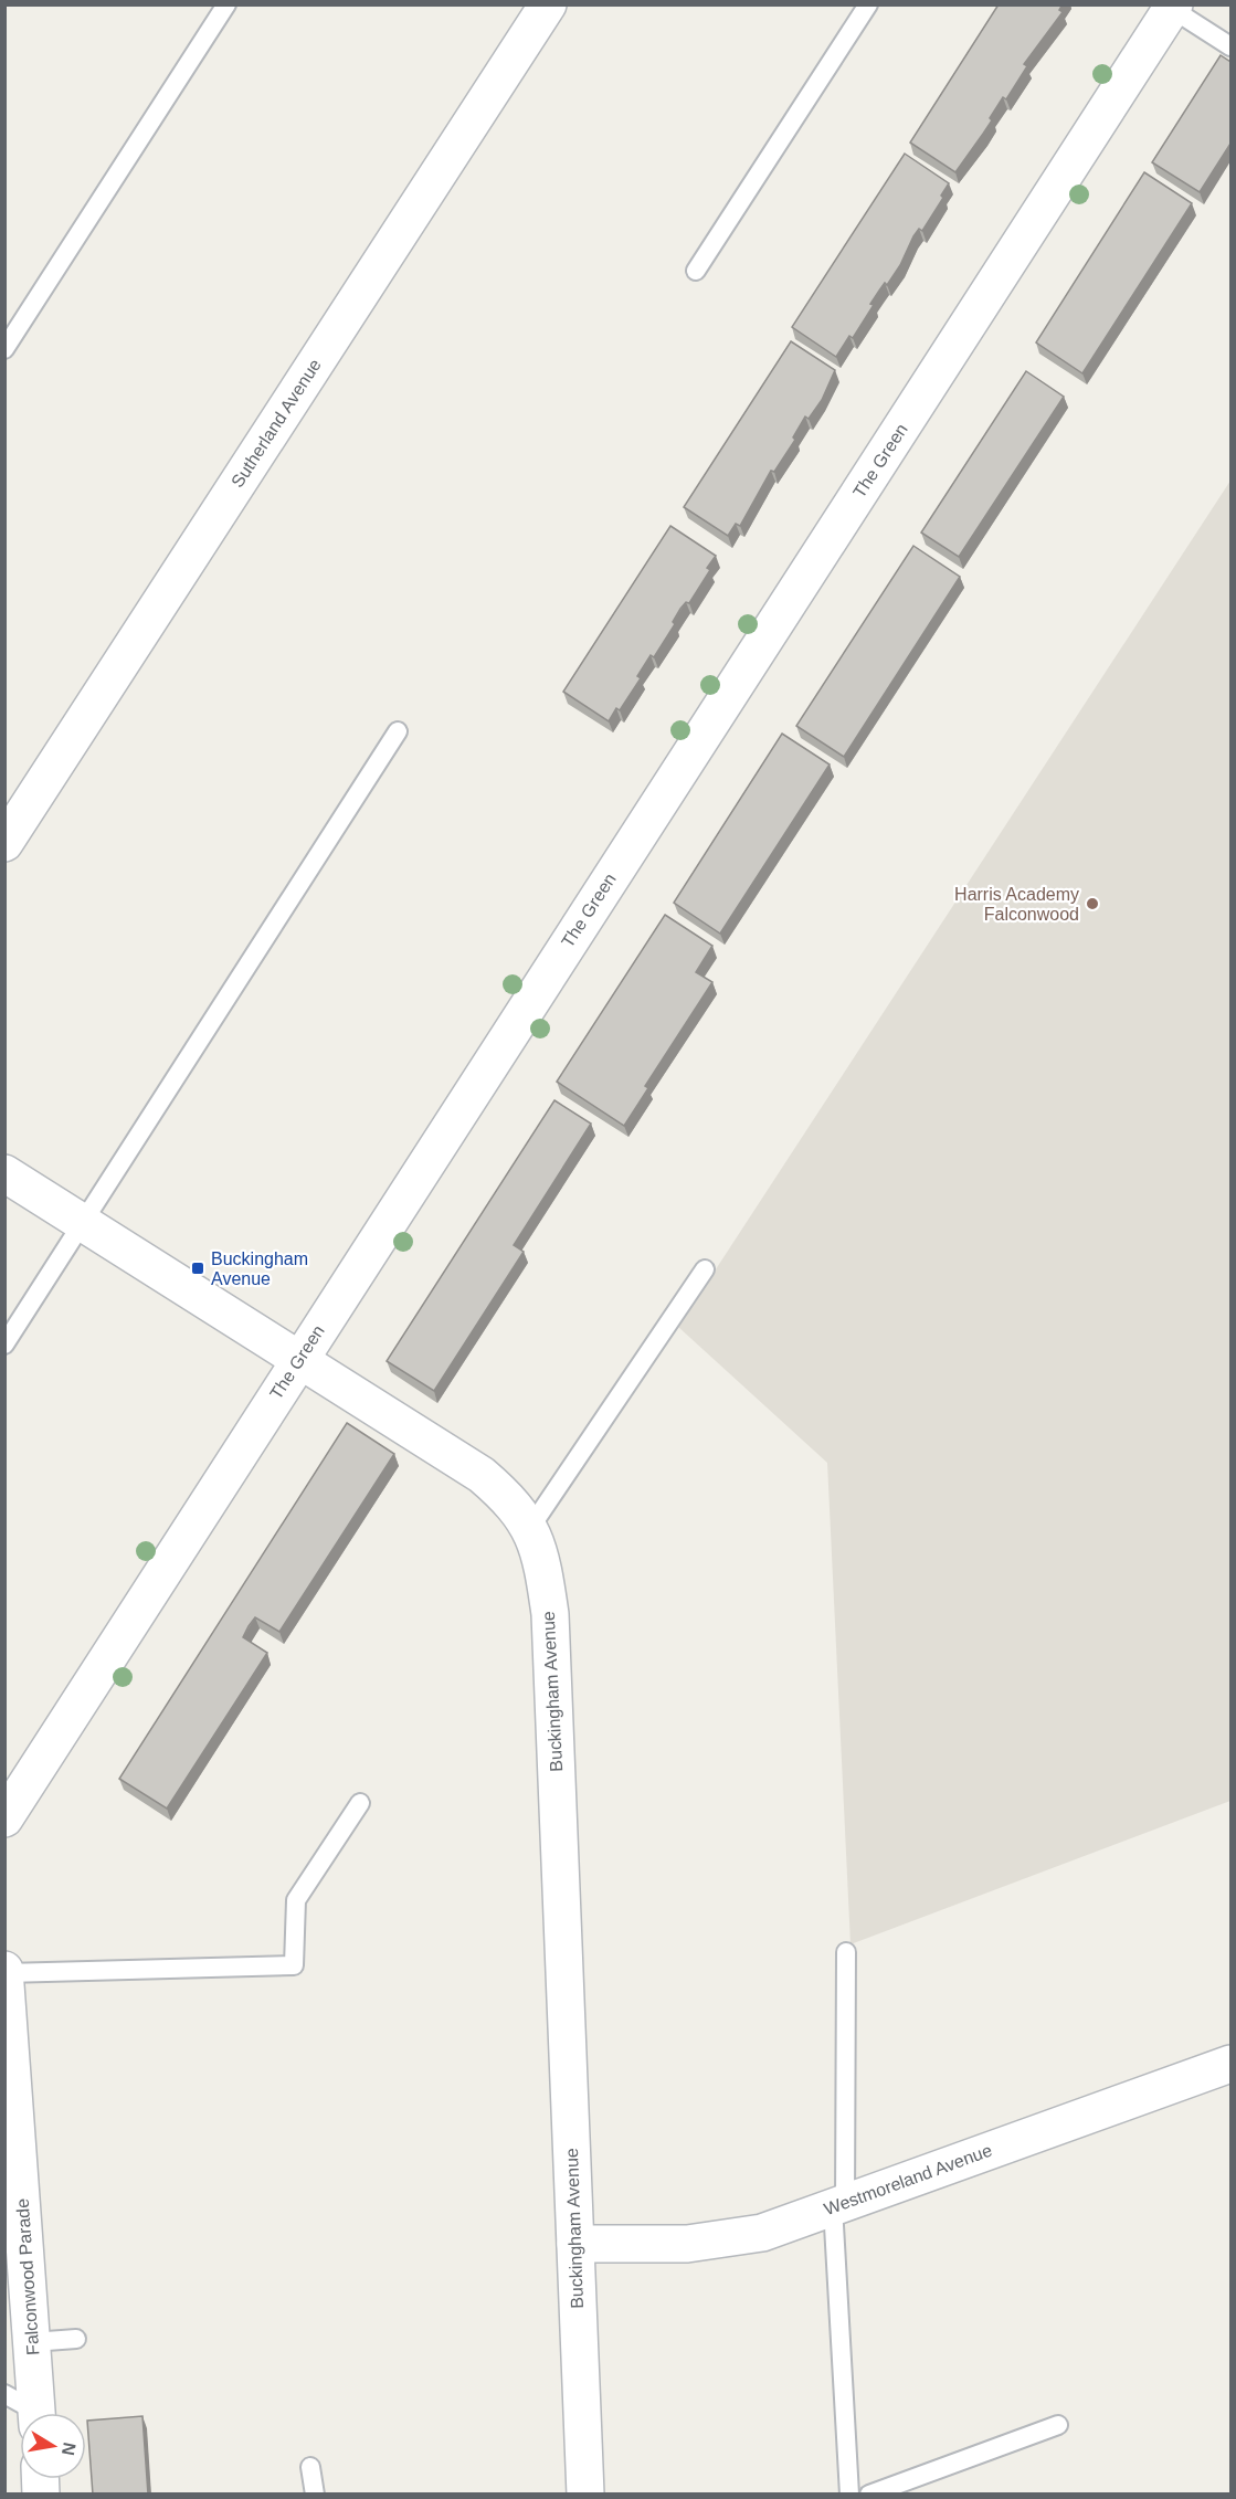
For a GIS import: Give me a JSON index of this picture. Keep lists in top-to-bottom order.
{
  "streets": {
    "street": [
      "Sutherland Avenue",
      "The Green",
      "Buckingham Avenue",
      "Westmoreland Avenue",
      "Falconwood Parade"
    ]
  },
  "crossings": [
    ["The Green", "Buckingham Avenue"],
    ["Buckingham Avenue", "Westmoreland Avenue"]
  ],
  "places": {
    "other": ["Harris Academy Falconwood"],
    "transit": ["Buckingham Avenue"]
  },
  "north": "right"
}
